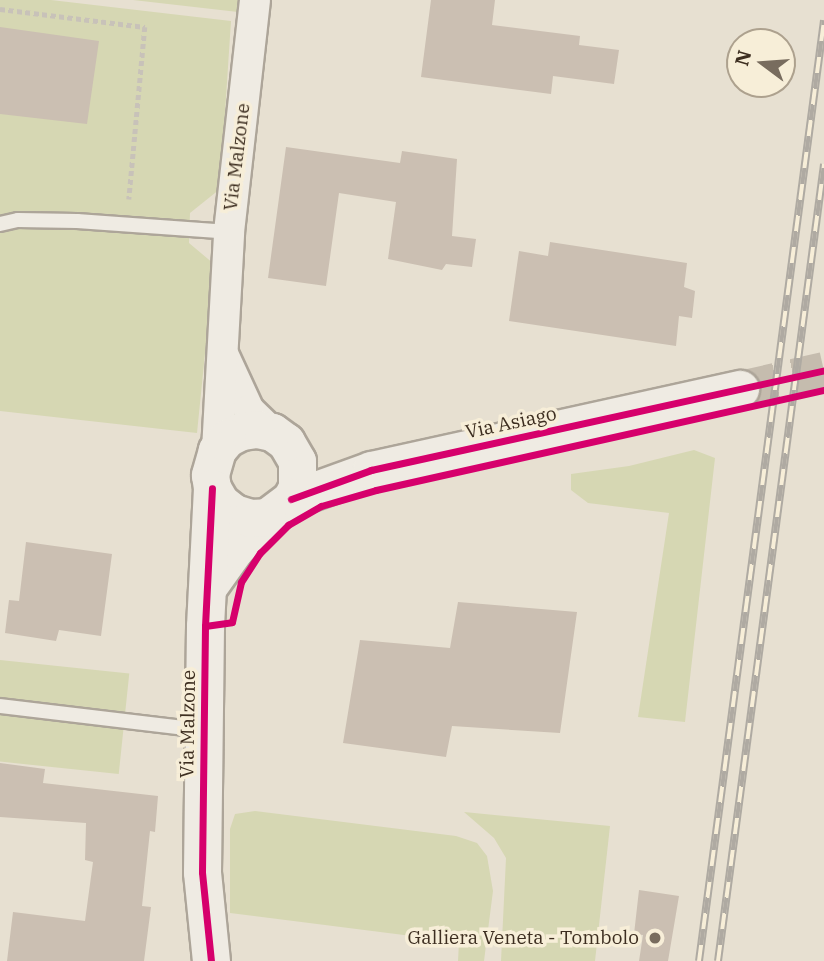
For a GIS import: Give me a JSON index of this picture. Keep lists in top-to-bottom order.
{
  "streets": {
    "street": ["Via Malzone", "Via Asiago"]
  },
  "crossings": [
    ["Via Malzone", "Via Asiago"]
  ],
  "places": ["Galliera Veneta - Tombolo"],
  "north": "left"
}
